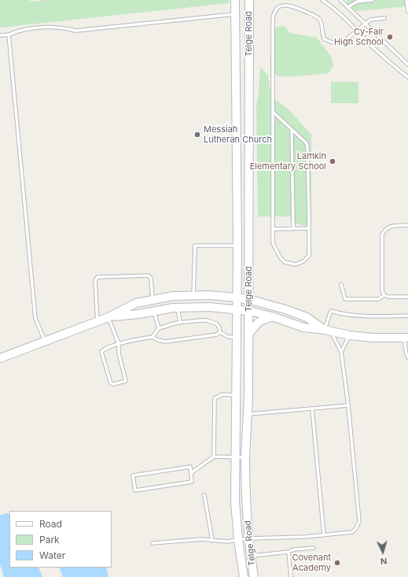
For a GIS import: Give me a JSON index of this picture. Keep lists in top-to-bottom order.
{
  "streets": {
    "main road": ["Telge Road"]
  },
  "places": [
    "Cy-Fair High School",
    "Messiah Lutheran Church",
    "Lamkin Elementary School",
    "Covenant Academy"
  ],
  "legend": ["Road", "Park", "Water"],
  "north": "bottom"
}
